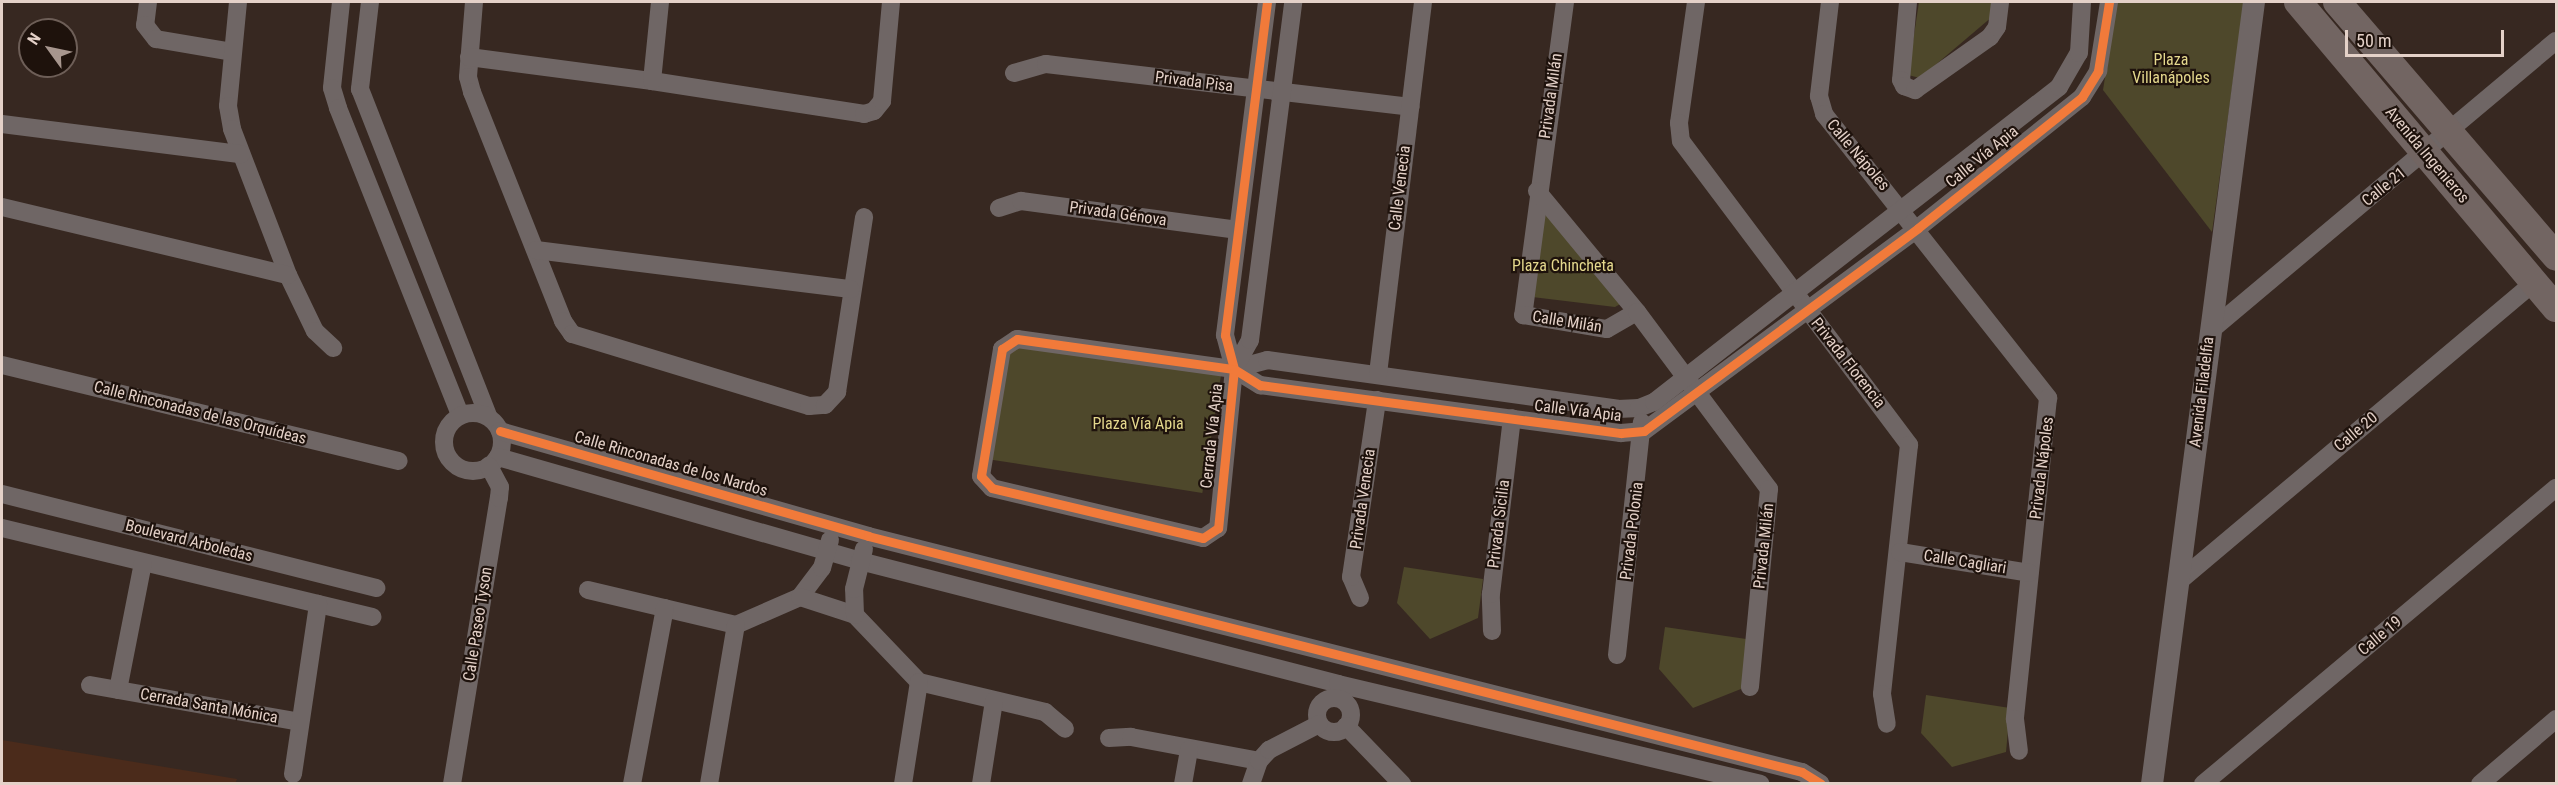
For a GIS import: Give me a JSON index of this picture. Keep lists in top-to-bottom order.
{
  "streets": {
    "main road": ["Avenida Ingenieros"],
    "street": [
      "Privada Pisa",
      "Privada Milán",
      "Calle Nápoles",
      "Calle Vía Apia",
      "Calle 21",
      "Calle Venecia",
      "Privada Génova",
      "Calle Milán",
      "Privada Florencia",
      "Avenida Filadelfia",
      "Calle Rinconadas de las Orquídeas",
      "Calle 20",
      "Cerrada Vía Apia",
      "Calle Rinconadas de los Nardos",
      "Privada Nápoles",
      "Privada Venecia",
      "Privada Sicilia",
      "Privada Polonia",
      "Boulevard Arboledas",
      "Calle Cagliari",
      "Calle Paseo Tyson",
      "Calle 19",
      "Cerrada Santa Mónica"
    ]
  },
  "crossings": [
    ["Privada Pisa", "Calle Venecia"],
    ["Privada Milán", "Calle Vía Apia"],
    ["Privada Milán", "Calle Milán"],
    ["Calle Nápoles", "Calle Vía Apia"],
    ["Calle Nápoles", "Privada Nápoles"],
    ["Avenida Ingenieros", "Calle 21"],
    ["Avenida Ingenieros", "Calle 20"],
    ["Calle Vía Apia", "Calle Venecia"],
    ["Calle Vía Apia", "Privada Florencia"],
    ["Calle Vía Apia", "Cerrada Vía Apia"],
    ["Calle Vía Apia", "Privada Nápoles"],
    ["Calle Vía Apia", "Privada Venecia"],
    ["Calle Vía Apia", "Privada Sicilia"],
    ["Calle Vía Apia", "Privada Polonia"],
    ["Calle 21", "Avenida Filadelfia"],
    ["Privada Florencia", "Calle Cagliari"],
    ["Avenida Filadelfia", "Calle 20"],
    ["Calle Rinconadas de los Nardos", "Calle Paseo Tyson"],
    ["Privada Nápoles", "Calle Cagliari"],
    ["Boulevard Arboledas", "Cerrada Santa Mónica"]
  ],
  "parks": ["Plaza Villanápoles", "Plaza Chincheta", "Plaza Vía Apia"],
  "scale_bar": "50 m",
  "north": "top left"
}
